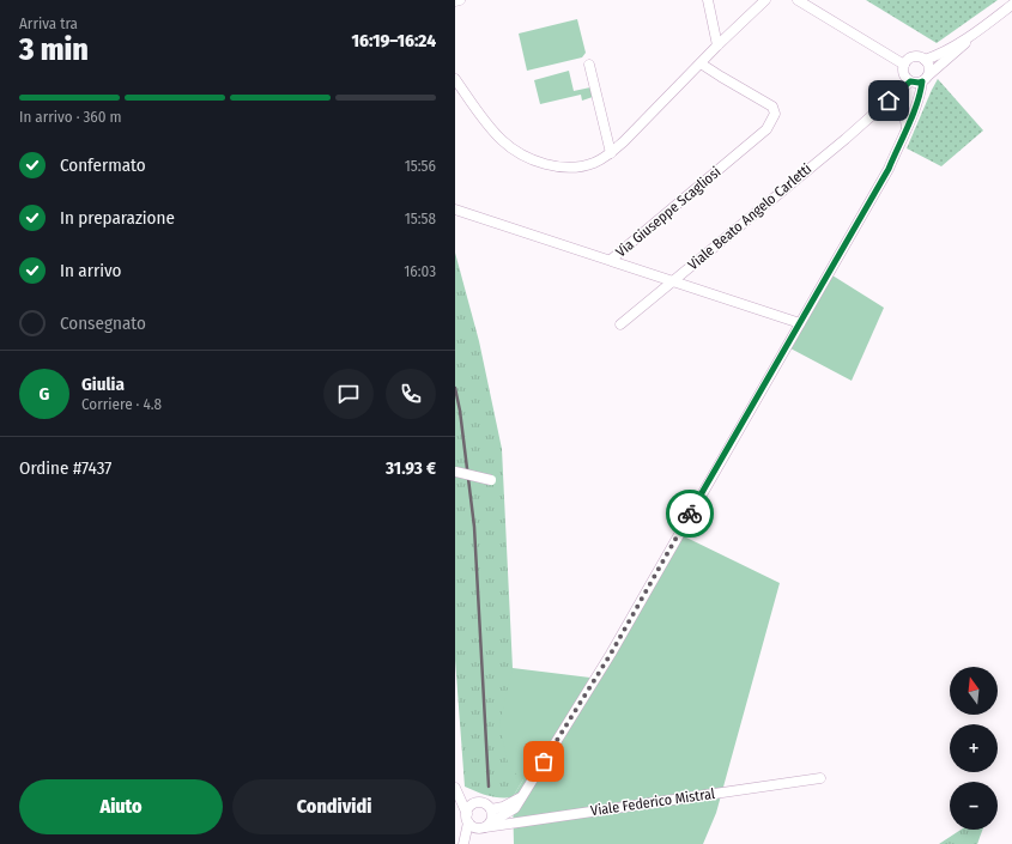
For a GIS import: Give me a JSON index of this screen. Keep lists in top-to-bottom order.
{
  "streets": {
    "street": ["Via Giuseppe Scagliosi", "Viale Beato Angelo Carletti", "Viale Federico Mistral"]
  },
  "north": "top",
  "page": {
    "heading": ["3 min", "Arriva tra", "16:19–16:24"],
    "panel": [
      "Giulia",
      "Corriere · 4.8",
      "Ordine #7437",
      "31.93 €"
    ],
    "bar": "In arrivo · 360 m",
    "list": [
      ["Confermato", "15:56"],
      ["In preparazione", "15:58"],
      ["In arrivo", "16:03"],
      "Consegnato"
    ],
    "round": "G",
    "map_buttons": ["+", "−"],
    "buttons": ["Aiuto", "Condividi"]
  }
}
